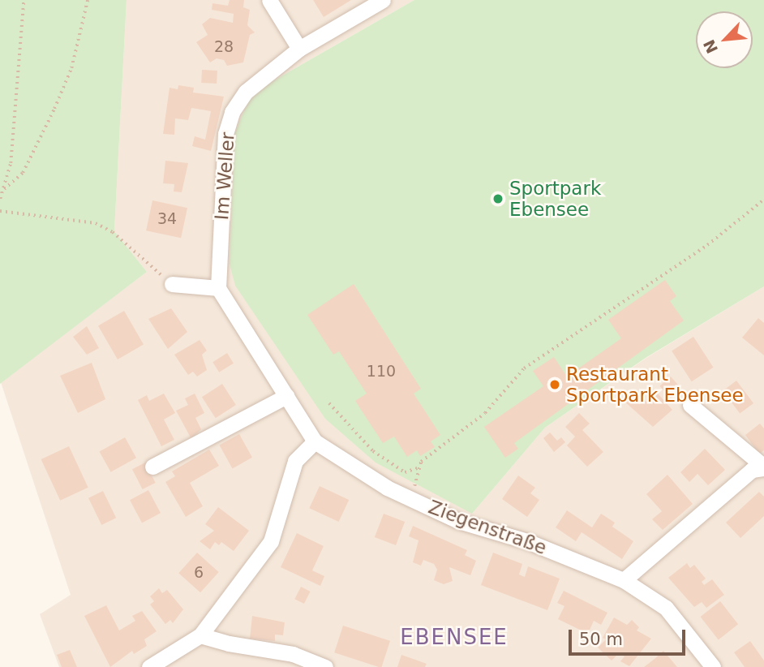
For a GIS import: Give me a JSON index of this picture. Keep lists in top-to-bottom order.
{
  "streets": {
    "street": ["Im Weller", "Ziegenstraße"]
  },
  "crossings": [
    ["Im Weller", "Ziegenstraße"]
  ],
  "districts": ["EBENSEE"],
  "places": ["Sportpark Ebensee", "Restaurant Sportpark Ebensee"],
  "house_numbers": [
    "28",
    "34",
    "110",
    "6"
  ],
  "scale_bar": "50 m",
  "north": "bottom left"
}
